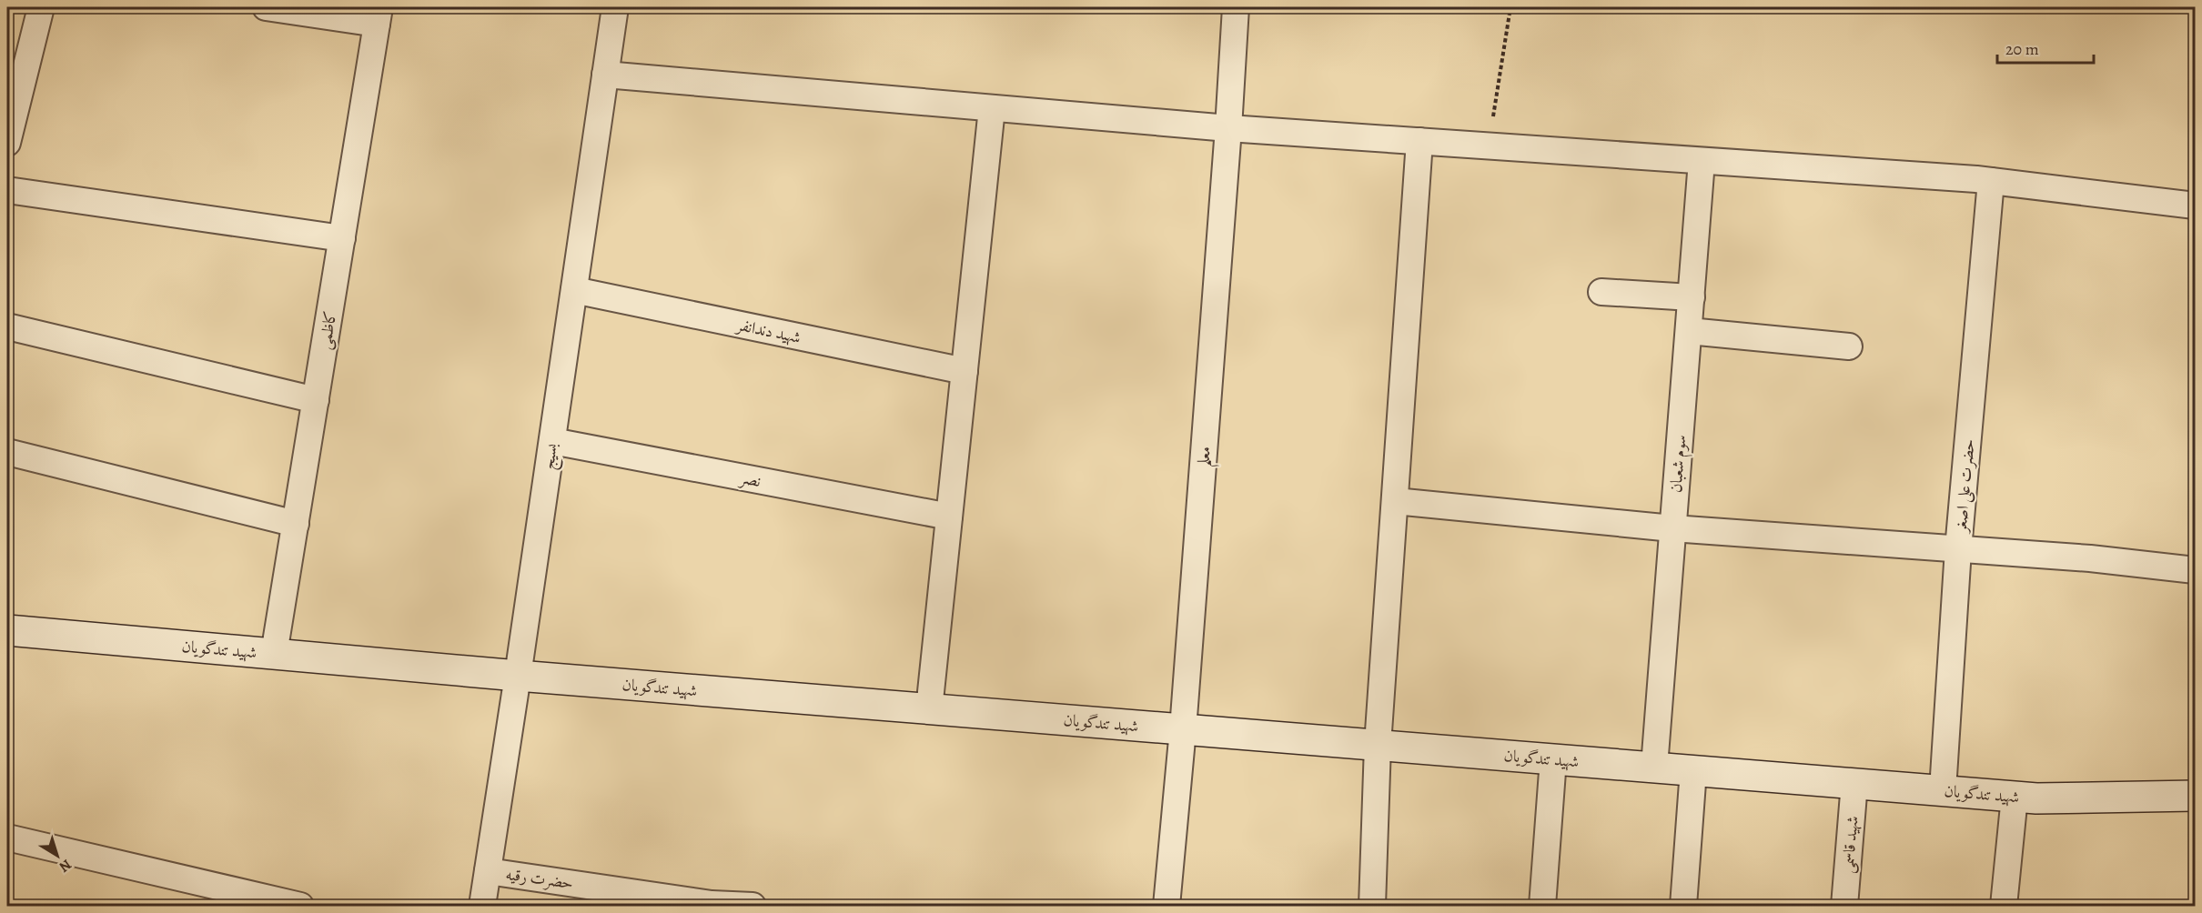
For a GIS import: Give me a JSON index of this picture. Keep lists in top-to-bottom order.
{
  "streets": {
    "street": [
      "کاظمی",
      "شهید دندانفر",
      "بسیج",
      "معلم",
      "سوم شعبان",
      "نصر",
      "حضرت علی اصغر",
      "شهید تندگویان",
      "شهید قاسمی",
      "حضرت رقیه"
    ]
  },
  "crossings": [
    ["کاظمی", "شهید تندگویان"],
    ["شهید دندانفر", "بسیج"],
    ["بسیج", "نصر"],
    ["بسیج", "شهید تندگویان"],
    ["بسیج", "حضرت رقیه"],
    ["معلم", "شهید تندگویان"],
    ["سوم شعبان", "شهید تندگویان"],
    ["حضرت علی اصغر", "شهید تندگویان"],
    ["شهید تندگویان", "شهید قاسمی"]
  ],
  "scale_bar": "20 m",
  "north": "bottom right"
}
